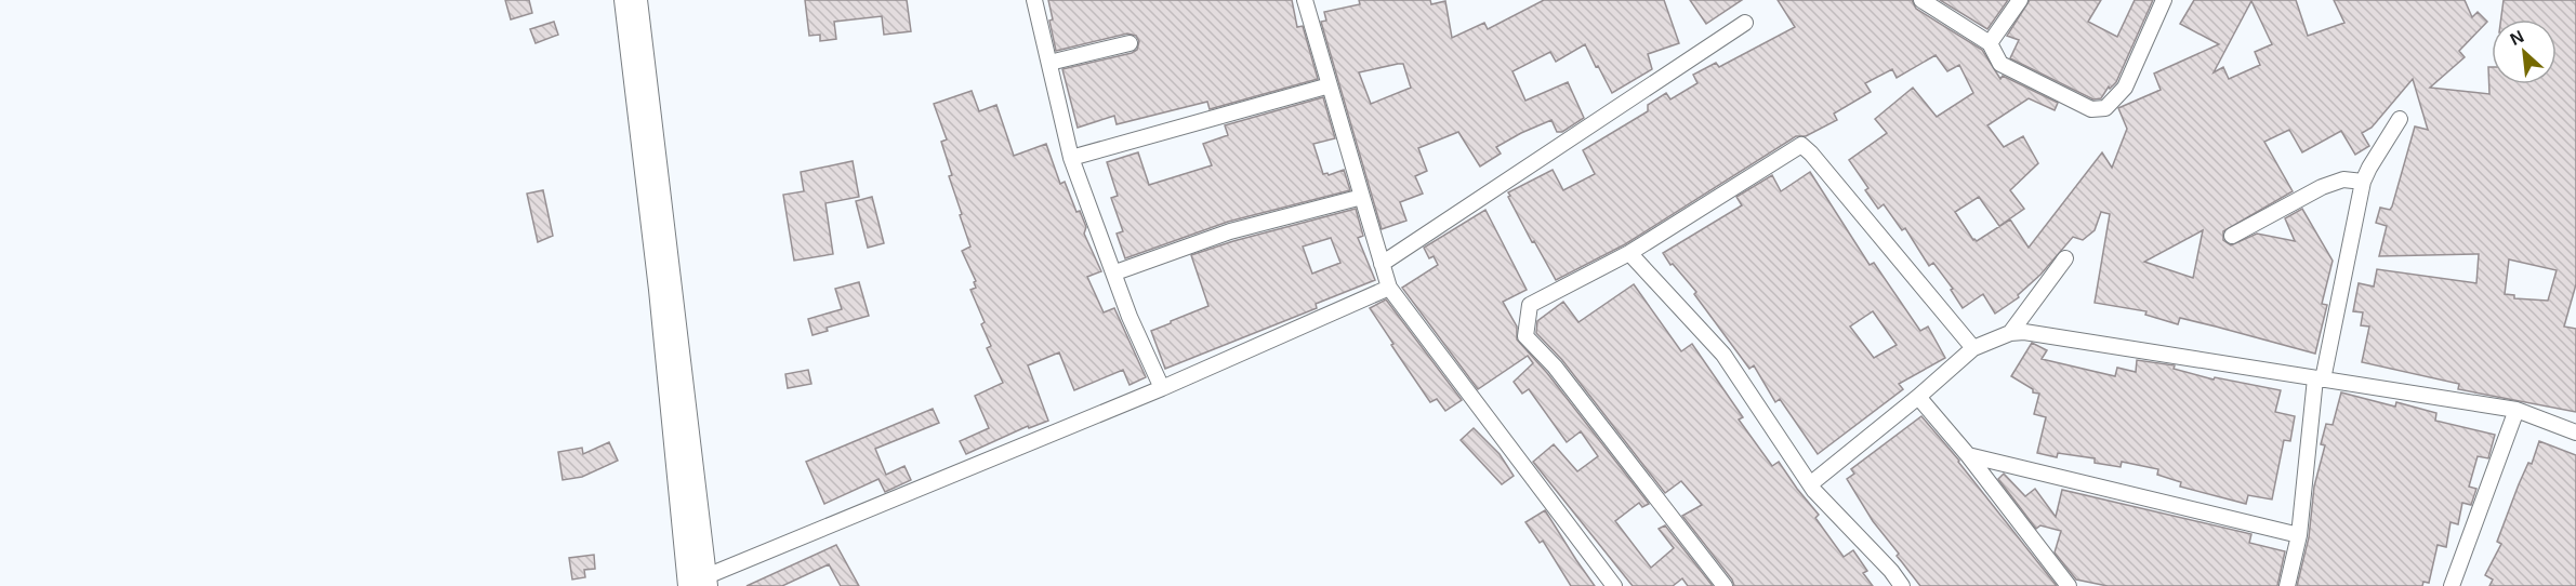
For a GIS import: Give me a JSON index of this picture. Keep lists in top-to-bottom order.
{
  "north": "top left"
}
